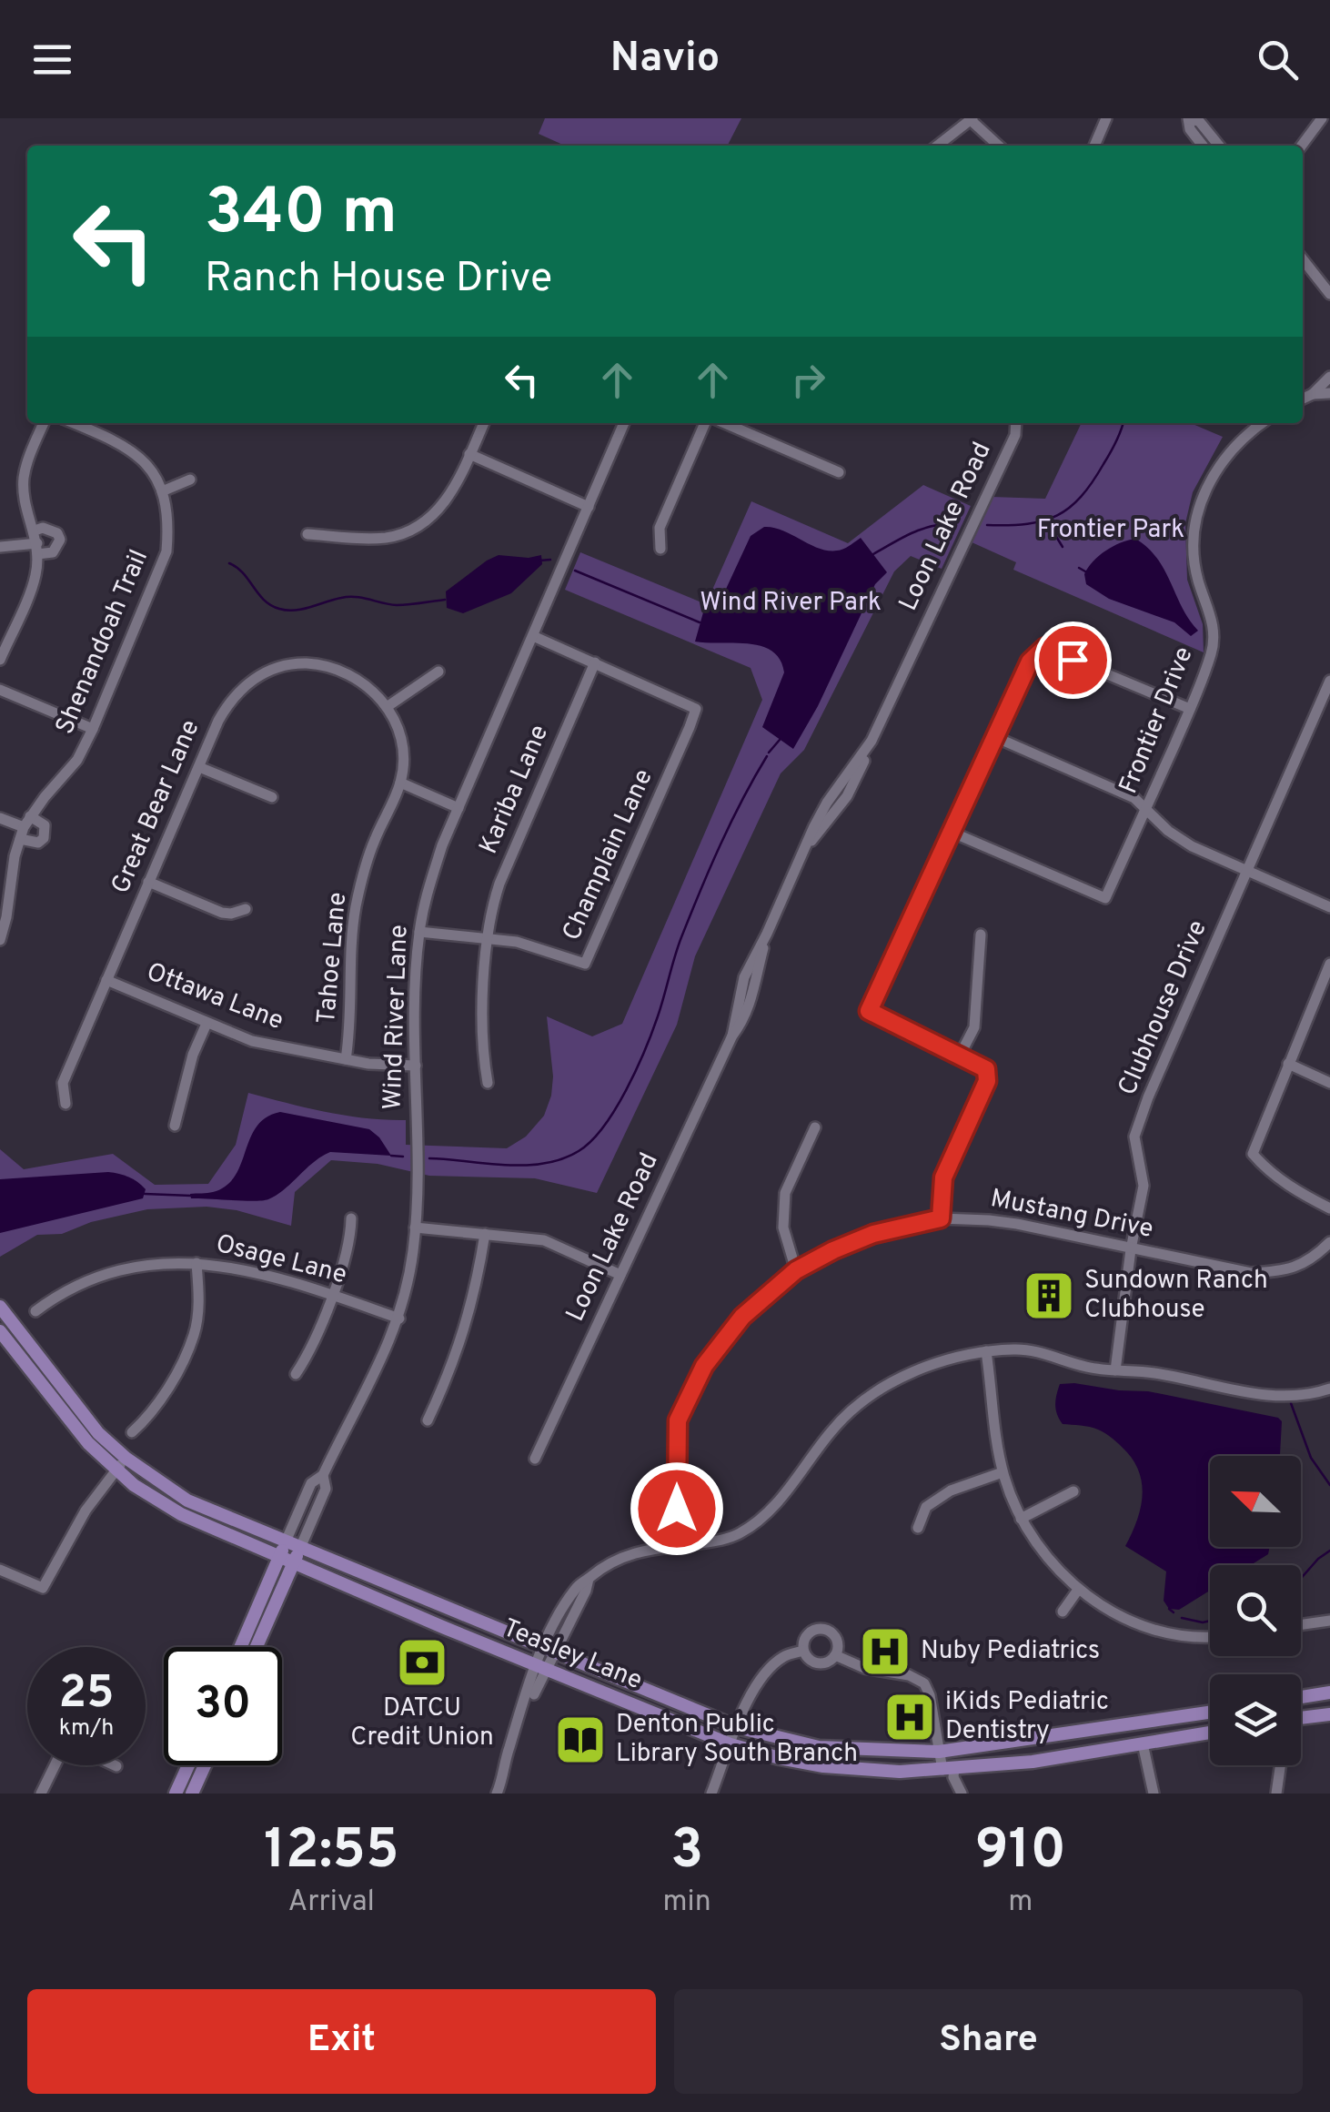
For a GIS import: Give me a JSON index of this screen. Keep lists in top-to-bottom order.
{
  "streets": {
    "main road": ["Teasley Lane"],
    "street": [
      "Loon Lake Road",
      "Shenandoah Trail",
      "Frontier Drive",
      "Kariba Lane",
      "Great Bear Lane",
      "Champlain Lane",
      "Tahoe Lane",
      "Ottawa Lane",
      "Clubhouse Drive",
      "Wind River Lane",
      "Mustang Drive",
      "Osage Lane"
    ]
  },
  "crossings": [
    ["Kariba Lane", "Champlain Lane"],
    ["Great Bear Lane", "Tahoe Lane"],
    ["Great Bear Lane", "Ottawa Lane"],
    ["Champlain Lane", "Wind River Lane"],
    ["Tahoe Lane", "Ottawa Lane"],
    ["Ottawa Lane", "Wind River Lane"],
    ["Clubhouse Drive", "Mustang Drive"],
    ["Wind River Lane", "Osage Lane"],
    ["Wind River Lane", "Teasley Lane"]
  ],
  "parks": ["Frontier Park", "Wind River Park"],
  "places": {
    "building": ["Sundown Ranch Clubhouse"],
    "hospital": ["Nuby Pediatrics", "iKids Pediatric Dentistry"],
    "bank": ["DATCU Credit Union"],
    "library": ["Denton Public Library South Branch"]
  },
  "north": "top left",
  "page": {
    "header": "Navio",
    "turn": ["340 m", "Ranch House Drive"],
    "speed": "25 km/h",
    "limit": "30",
    "eta": [
      "12:55",
      "Arrival",
      "3",
      "min",
      "910",
      "m"
    ],
    "buttons": ["Exit", "Share"]
  }
}
